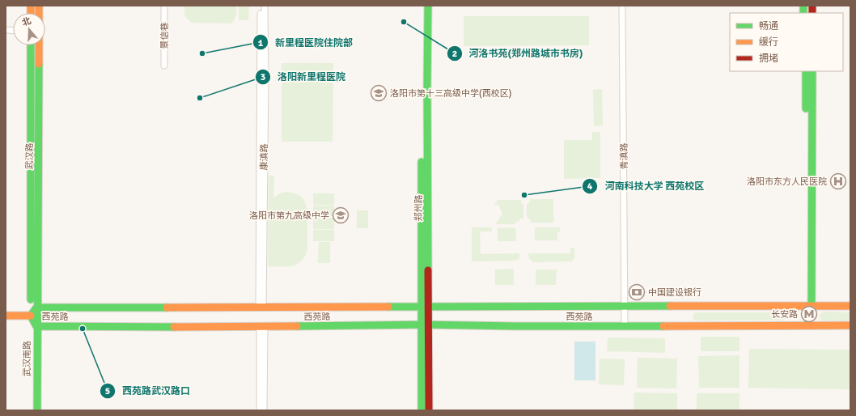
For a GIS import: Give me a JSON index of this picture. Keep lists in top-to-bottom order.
{
  "streets": {
    "main road": [
      "武汉路",
      "郑州路",
      "西苑路",
      "武汉南路"
    ],
    "street": ["景信巷", "青滇路", "康滇路"]
  },
  "crossings": [
    ["武汉路", "西苑路"],
    ["武汉路", "武汉南路"],
    ["青滇路", "西苑路"],
    ["康滇路", "西苑路"],
    ["郑州路", "西苑路"],
    ["西苑路", "武汉南路"]
  ],
  "places": {
    "other": [
      "河洛书苑(郑州路城市书房)",
      "新里程医院住院部",
      "洛阳新里程医院",
      "河南科技大学 西苑校区",
      "西苑路武汉路口"
    ],
    "school or university": ["洛阳市第十三高级中学(西校区)", "洛阳市第九高级中学"],
    "hospital": ["洛阳市东方人民医院"],
    "bank": ["中国建设银行"],
    "metro station": ["长安路"]
  },
  "legend": ["畅通", "缓行", "拥堵"],
  "north": "top"
}
